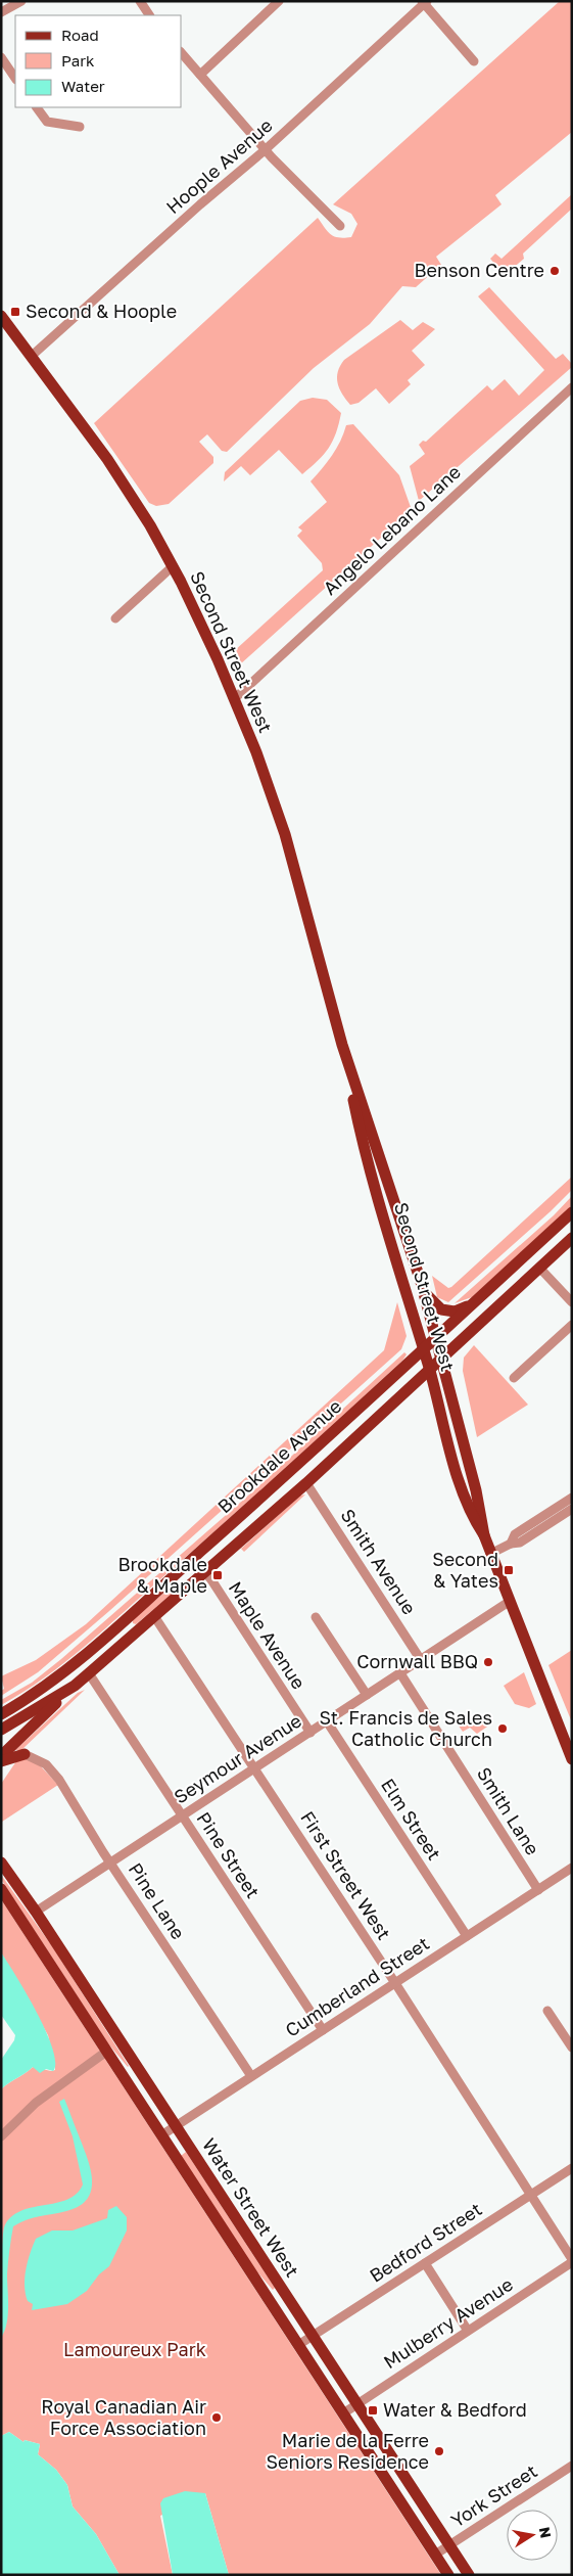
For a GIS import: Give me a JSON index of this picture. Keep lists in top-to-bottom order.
{
  "streets": {
    "main road": ["Second Street West", "Brookdale Avenue", "Water Street West"],
    "street": [
      "Hoople Avenue",
      "Angelo Lebano Lane",
      "Smith Avenue",
      "Maple Avenue",
      "Seymour Avenue",
      "Smith Lane",
      "Elm Street",
      "Pine Street",
      "First Street West",
      "Pine Lane",
      "Cumberland Street",
      "Bedford Street",
      "Mulberry Avenue",
      "York Street"
    ]
  },
  "crossings": [
    ["Hoople Avenue", "Second Street West"],
    ["Angelo Lebano Lane", "Second Street West"],
    ["Second Street West", "Brookdale Avenue"],
    ["Second Street West", "Seymour Avenue"],
    ["Brookdale Avenue", "Smith Avenue"],
    ["Brookdale Avenue", "Maple Avenue"],
    ["Brookdale Avenue", "Pine Street"],
    ["Brookdale Avenue", "First Street West"],
    ["Smith Avenue", "Seymour Avenue"],
    ["Maple Avenue", "Seymour Avenue"],
    ["Seymour Avenue", "Smith Lane"],
    ["Seymour Avenue", "Elm Street"],
    ["Seymour Avenue", "Pine Street"],
    ["Seymour Avenue", "First Street West"],
    ["Seymour Avenue", "Pine Lane"],
    ["Seymour Avenue", "Water Street West"],
    ["Smith Lane", "Cumberland Street"],
    ["Elm Street", "Cumberland Street"],
    ["Pine Street", "Cumberland Street"],
    ["First Street West", "Cumberland Street"],
    ["First Street West", "Bedford Street"],
    ["First Street West", "Mulberry Avenue"],
    ["Pine Lane", "Cumberland Street"],
    ["Cumberland Street", "Water Street West"],
    ["Water Street West", "Bedford Street"],
    ["Water Street West", "Mulberry Avenue"],
    ["Water Street West", "York Street"]
  ],
  "parks": ["Lamoureux Park"],
  "places": {
    "other": [
      "Benson Centre",
      "Cornwall BBQ",
      "St. Francis de Sales Catholic Church",
      "Royal Canadian Air Force Association",
      "Marie de la Ferre Seniors Residence"
    ],
    "transit": [
      "Second & Hoople",
      "Second & Yates",
      "Brookdale & Maple",
      "Water & Bedford"
    ]
  },
  "legend": ["Road", "Park", "Water"],
  "north": "right"
}
